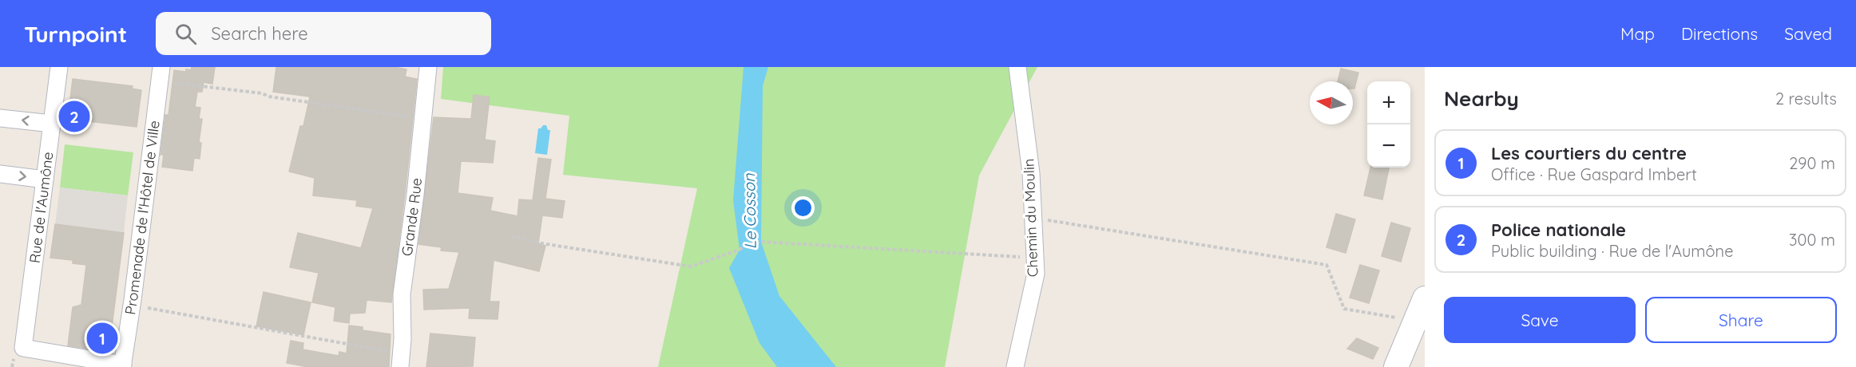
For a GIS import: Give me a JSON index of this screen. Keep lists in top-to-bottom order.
{
  "streets": {
    "street": [
      "Rue de l'Aumône",
      "Promenade de l'Hôtel de Ville",
      "Grande Rue",
      "Chemin du Moulin"
    ]
  },
  "crossings": [
    ["Rue de l'Aumône", "Promenade de l'Hôtel de Ville"]
  ],
  "water": ["Le Cosson"],
  "north": "left",
  "page": {
    "header": "Turnpoint",
    "search": "Search here",
    "nav": ["Map", "Directions", "Saved"],
    "heading": ["Nearby", "2 results"],
    "map_buttons": ["+", "−"],
    "pins": ["2", "1"],
    "list": [
      {
        "mark": "1",
        "name": "Les courtiers du centre",
        "note": "Office · Rue Gaspard Imbert",
        "value": "290 m"
      },
      {
        "mark": "2",
        "name": "Police nationale",
        "note": "Public building · Rue de l'Aumône",
        "value": "300 m"
      }
    ],
    "buttons": ["Save", "Share"]
  }
}
